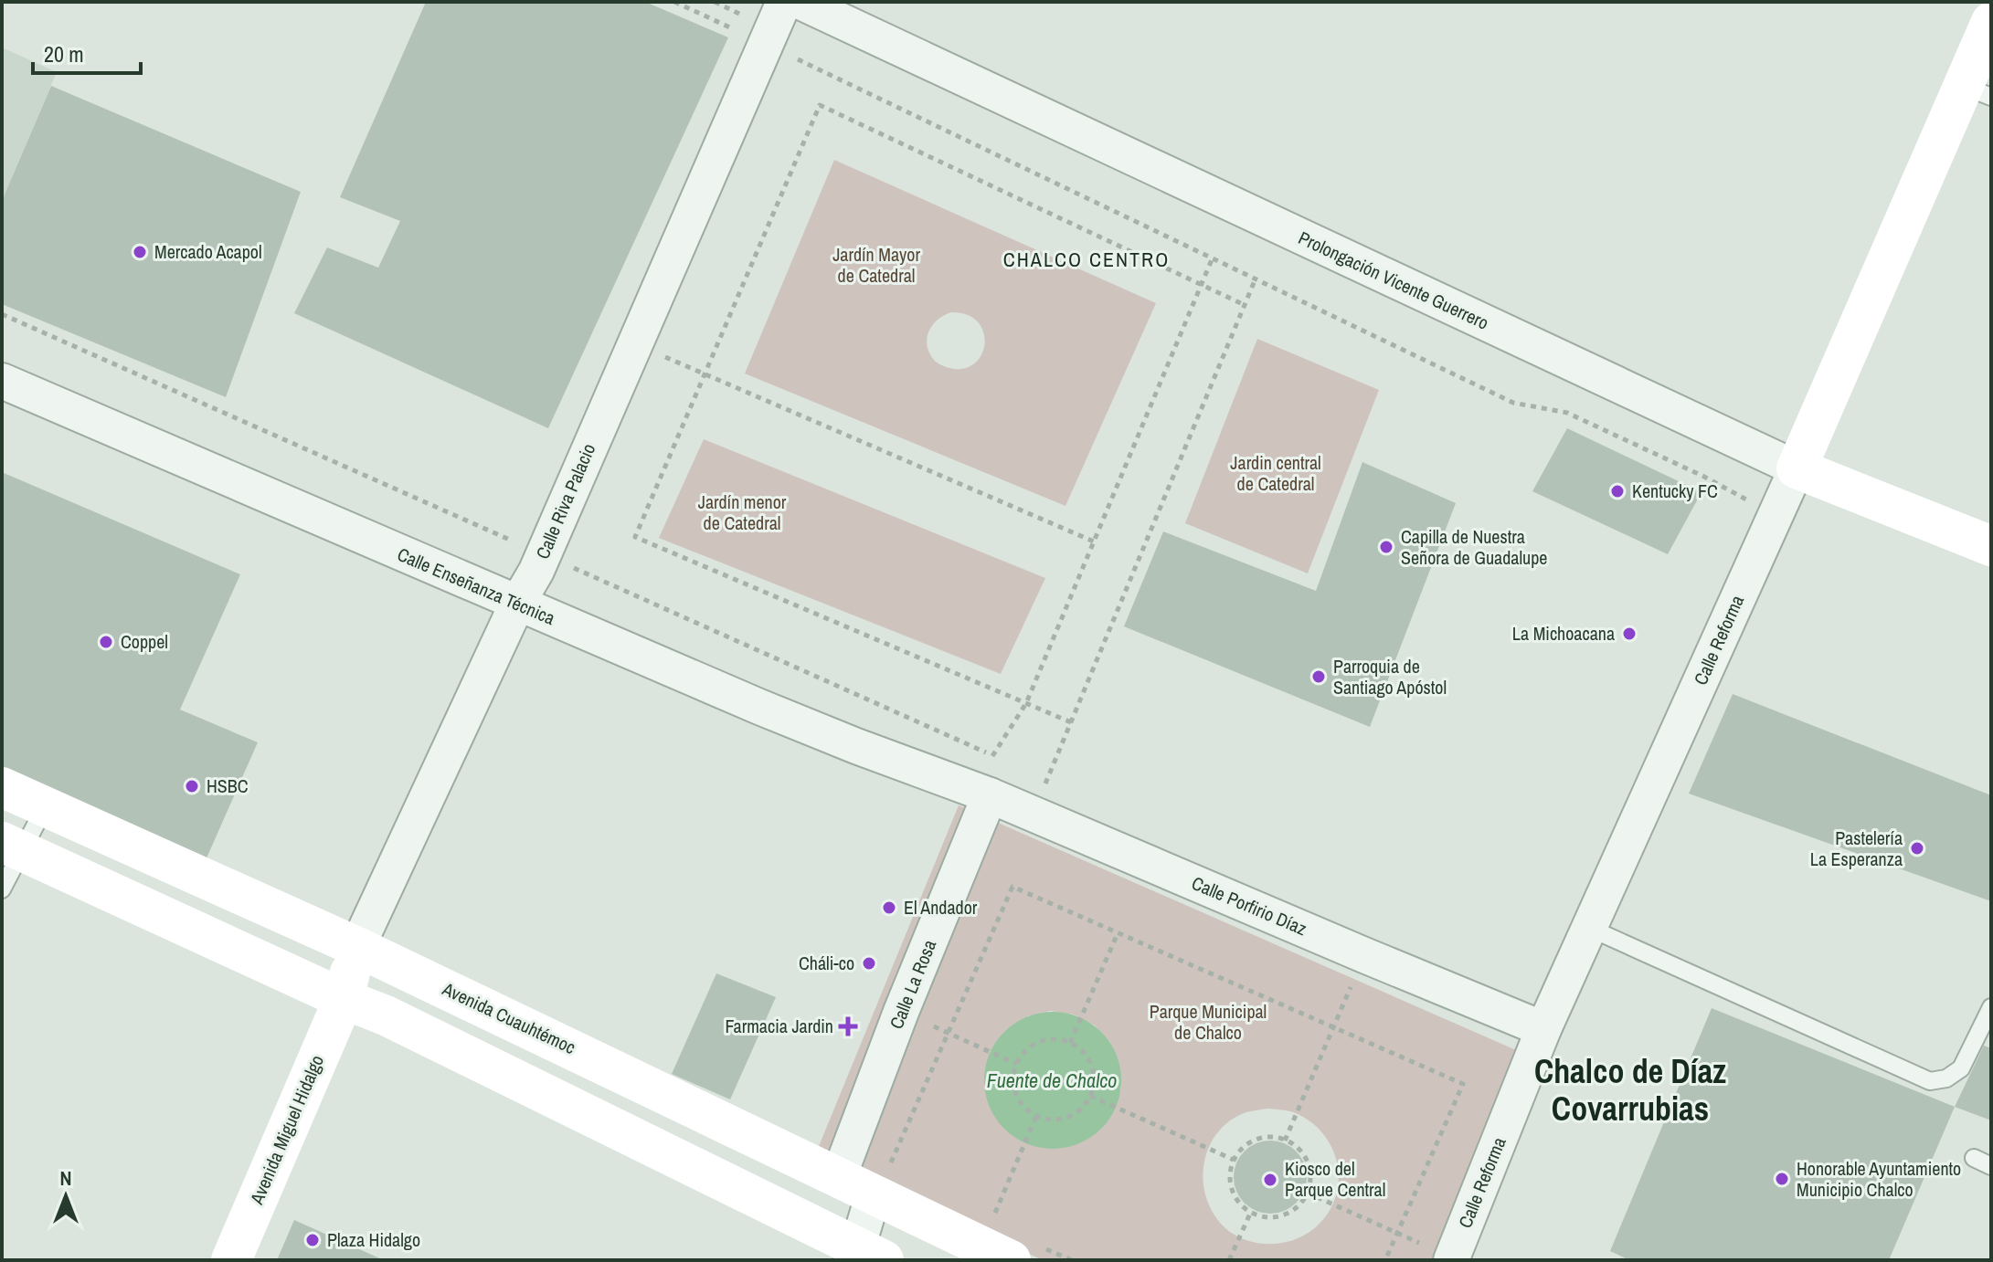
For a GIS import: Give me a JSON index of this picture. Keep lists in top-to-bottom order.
{
  "streets": {
    "main road": [
      "Prolongación Vicente Guerrero",
      "Calle Riva Palacio",
      "Calle Reforma",
      "Avenida Cuauhtémoc",
      "Avenida Miguel Hidalgo"
    ],
    "street": ["Calle Enseñanza Técnica", "Calle Porfirio Díaz", "Calle La Rosa"]
  },
  "crossings": [
    ["Prolongación Vicente Guerrero", "Calle Reforma"],
    ["Calle Riva Palacio", "Calle Enseñanza Técnica"],
    ["Calle Riva Palacio", "Avenida Cuauhtémoc"],
    ["Calle Riva Palacio", "Avenida Miguel Hidalgo"],
    ["Calle Enseñanza Técnica", "Calle Porfirio Díaz"],
    ["Calle Reforma", "Calle Porfirio Díaz"],
    ["Calle Porfirio Díaz", "Calle La Rosa"],
    ["Calle La Rosa", "Avenida Cuauhtémoc"]
  ],
  "districts": ["CHALCO CENTRO", "Chalco de Díaz Covarrubias"],
  "water": ["Fuente de Chalco"],
  "parks": [
    "Jardín Mayor de Catedral",
    "Jardin central de Catedral",
    "Jardín menor de Catedral",
    "Parque Municipal de Chalco"
  ],
  "places": {
    "other": [
      "Mercado Acapol",
      "Kentucky FC",
      "Capilla de Nuestra Señora de Guadalupe",
      "La Michoacana",
      "Coppel",
      "Parroquia de Santiago Apóstol",
      "HSBC",
      "Pastelería La Esperanza",
      "El Andador",
      "Cháli-co",
      "Honorable Ayuntamiento Municipio Chalco",
      "Kiosco del Parque Central",
      "Plaza Hidalgo"
    ],
    "health": ["Farmacia Jardin"]
  },
  "scale_bar": "20 m",
  "north": "top"
}
